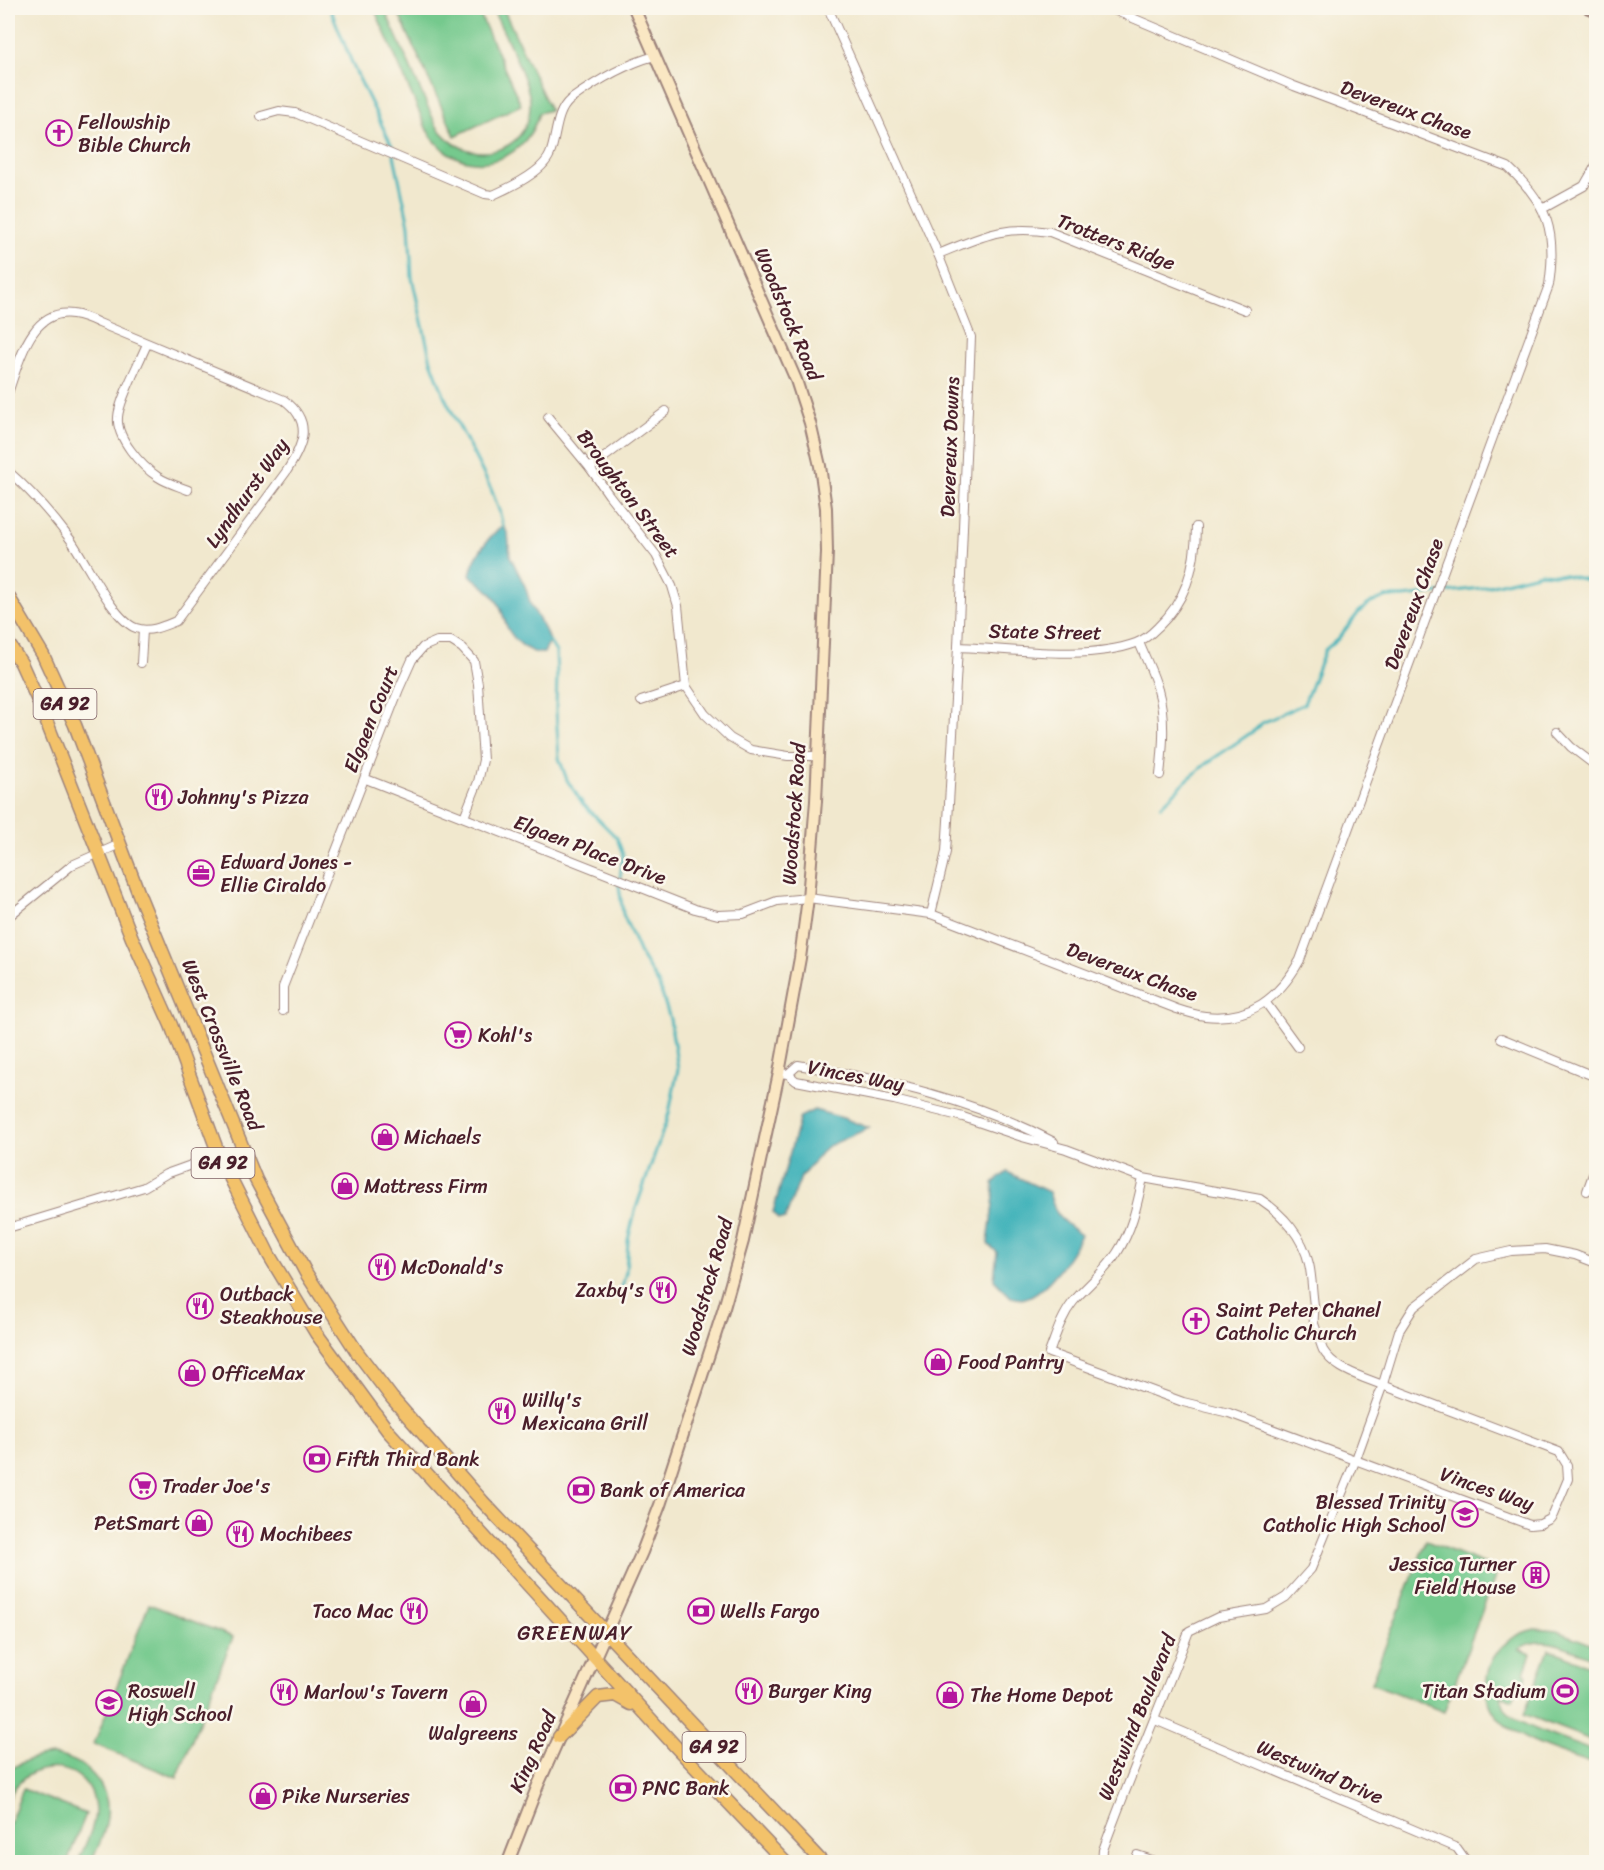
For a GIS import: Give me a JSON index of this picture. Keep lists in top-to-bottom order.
{
  "streets": {
    "main road": ["GA 92", "West Crossville Road"],
    "street": [
      "Devereux Chase",
      "Trotters Ridge",
      "Woodstock Road",
      "Devereux Downs",
      "Lyndhurst Way",
      "Broughton Street",
      "State Street",
      "Elgaen Court",
      "Elgaen Place Drive",
      "Vinces Way",
      "Westwind Boulevard",
      "King Road",
      "Westwind Drive"
    ]
  },
  "crossings": [
    ["Devereux Chase", "Woodstock Road"],
    ["Devereux Chase", "Devereux Downs"],
    ["Devereux Chase", "Elgaen Place Drive"],
    ["Trotters Ridge", "Devereux Downs"],
    ["Woodstock Road", "Broughton Street"],
    ["Woodstock Road", "GA 92"],
    ["Woodstock Road", "Elgaen Place Drive"],
    ["Woodstock Road", "West Crossville Road"],
    ["Woodstock Road", "Vinces Way"],
    ["Woodstock Road", "King Road"],
    ["Devereux Downs", "State Street"],
    ["GA 92", "West Crossville Road"],
    ["GA 92", "King Road"],
    ["Elgaen Court", "Elgaen Place Drive"],
    ["West Crossville Road", "King Road"],
    ["Vinces Way", "Westwind Boulevard"],
    ["Westwind Boulevard", "Westwind Drive"]
  ],
  "districts": ["GREENWAY"],
  "places": {
    "church": ["Fellowship Bible Church", "Saint Peter Chanel Catholic Church"],
    "restaurant": [
      "Johnny's Pizza",
      "McDonald's",
      "Zaxby's",
      "Outback Steakhouse",
      "Willy's Mexicana Grill",
      "Mochibees",
      "Taco Mac",
      "Burger King",
      "Marlow's Tavern"
    ],
    "office": ["Edward Jones - Ellie Ciraldo"],
    "supermarket": ["Kohl's", "Trader Joe's"],
    "shop": [
      "Michaels",
      "Mattress Firm",
      "Food Pantry",
      "OfficeMax",
      "PetSmart",
      "The Home Depot",
      "Walgreens",
      "Pike Nurseries"
    ],
    "bank": [
      "Fifth Third Bank",
      "Bank of America",
      "Wells Fargo",
      "PNC Bank"
    ],
    "school or university": ["Blessed Trinity Catholic High School", "Roswell High School"],
    "building": ["Jessica Turner Field House"],
    "sports": ["Titan Stadium"]
  }
}
